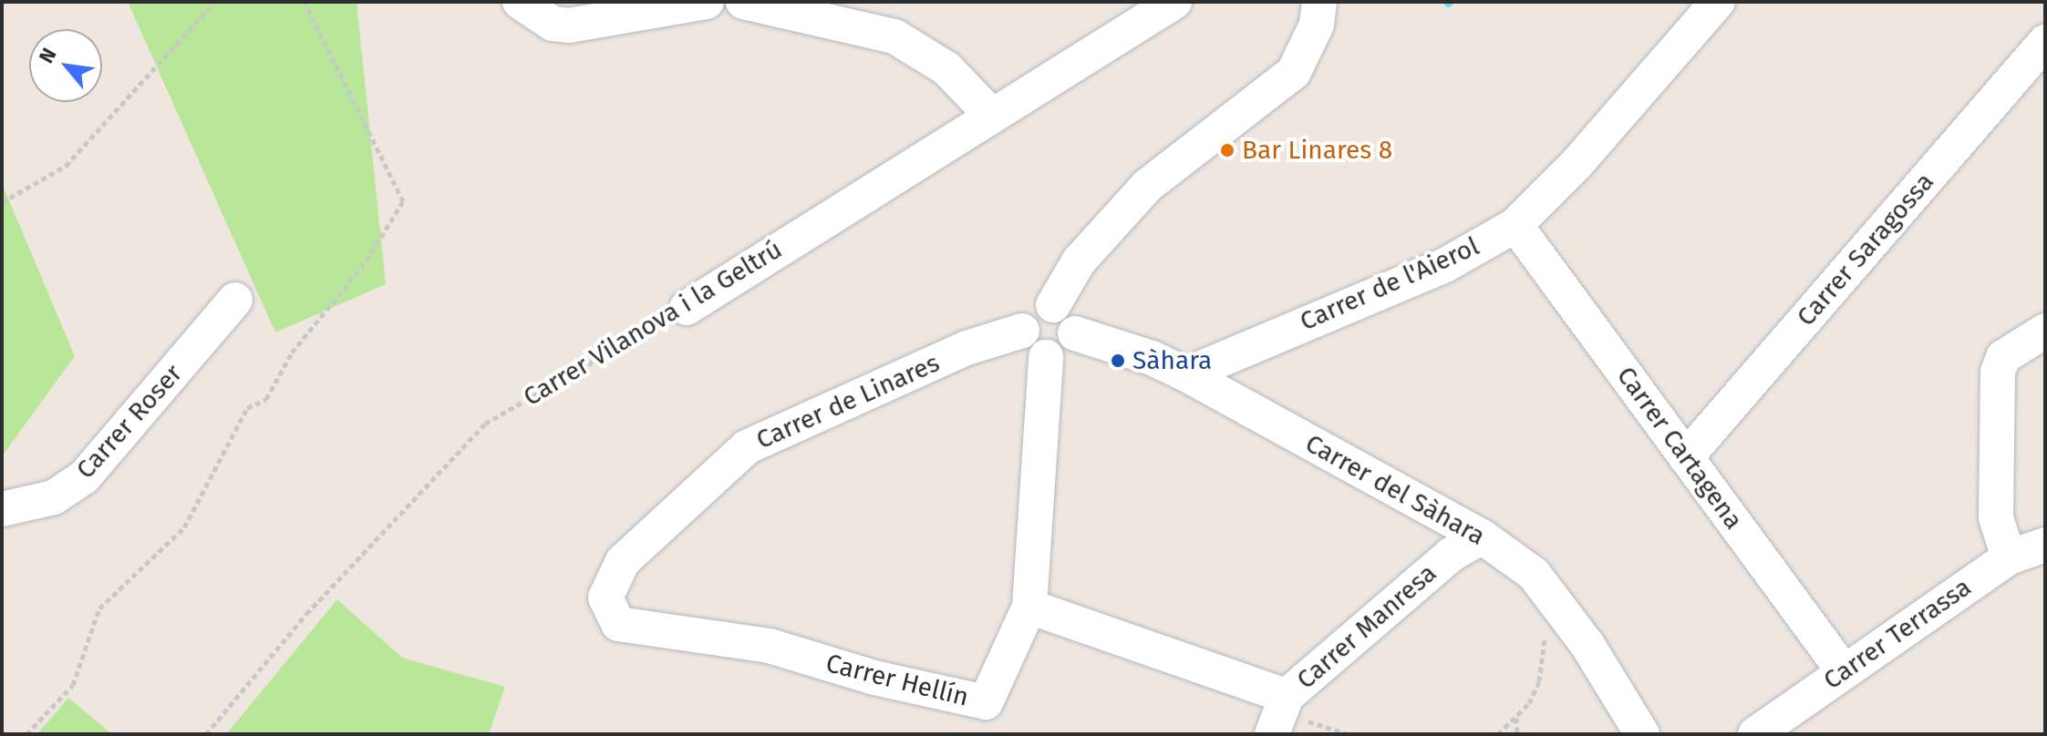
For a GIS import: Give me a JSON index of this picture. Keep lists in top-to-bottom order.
{
  "streets": {
    "street": [
      "Carrer Saragossa",
      "Carrer de l'Aierol",
      "Carrer Vilanova i la Geltrú",
      "Carrer de Linares",
      "Carrer Roser",
      "Carrer Cartagena",
      "Carrer del Sàhara",
      "Carrer Manresa",
      "Carrer Terrassa",
      "Carrer Hellín"
    ]
  },
  "crossings": [
    ["Carrer Saragossa", "Carrer Cartagena"],
    ["Carrer de l'Aierol", "Carrer Cartagena"],
    ["Carrer de l'Aierol", "Carrer del Sàhara"],
    ["Carrer de Linares", "Carrer del Sàhara"],
    ["Carrer de Linares", "Carrer Hellín"],
    ["Carrer Cartagena", "Carrer Terrassa"],
    ["Carrer del Sàhara", "Carrer Manresa"],
    ["Carrer del Sàhara", "Carrer Hellín"]
  ],
  "places": ["Bar Linares 8", "Sàhara"],
  "north": "top left"
}
